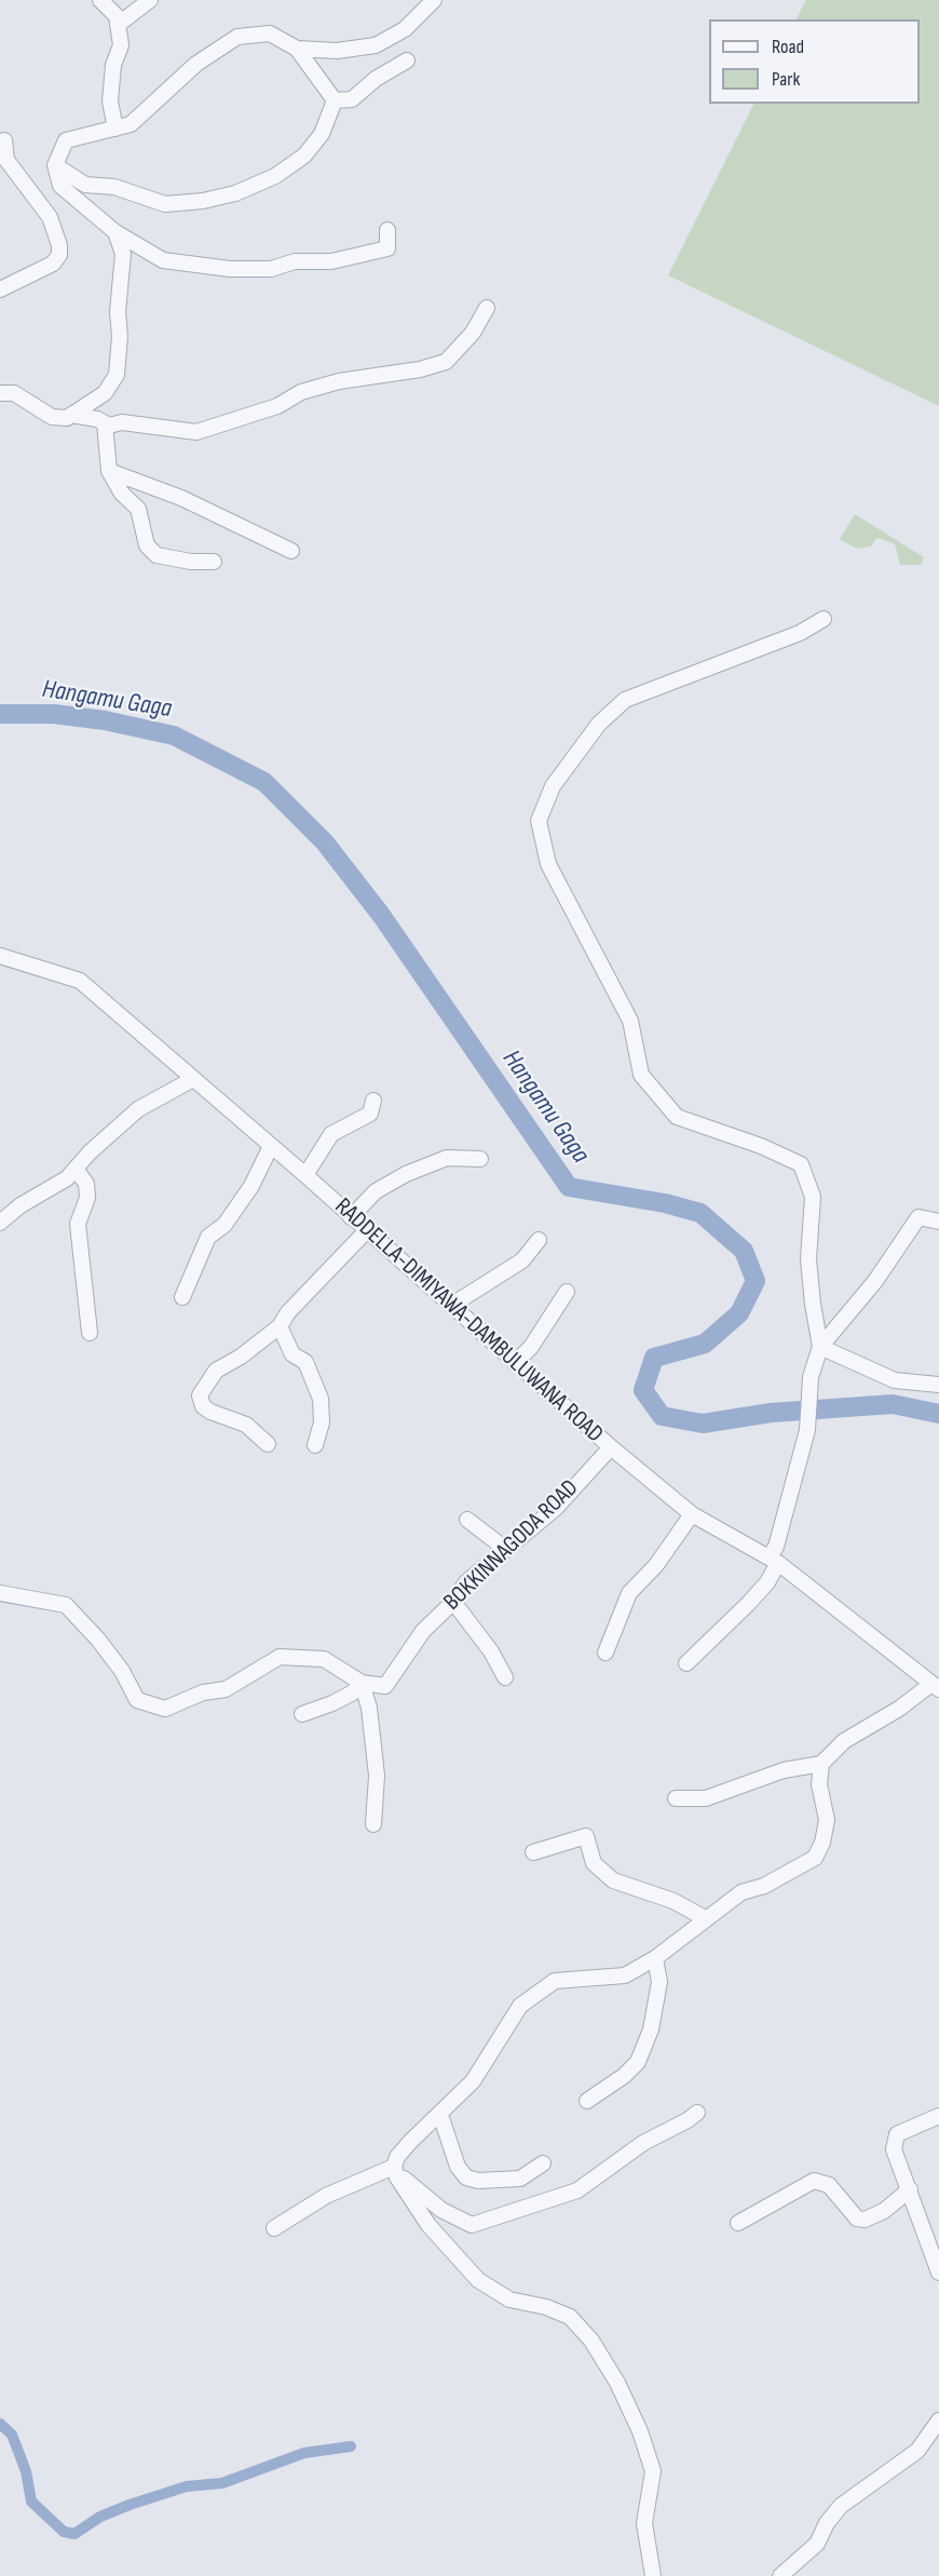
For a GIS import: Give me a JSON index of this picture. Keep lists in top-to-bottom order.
{
  "streets": {
    "street": ["RADDELLA-DIMIYAWA-DAMBULUWANA ROAD", "BOKKINNAGODA ROAD"]
  },
  "crossings": [
    ["RADDELLA-DIMIYAWA-DAMBULUWANA ROAD", "BOKKINNAGODA ROAD"]
  ],
  "water": ["Hangamu Gaga"],
  "legend": ["Road", "Park"]
}
